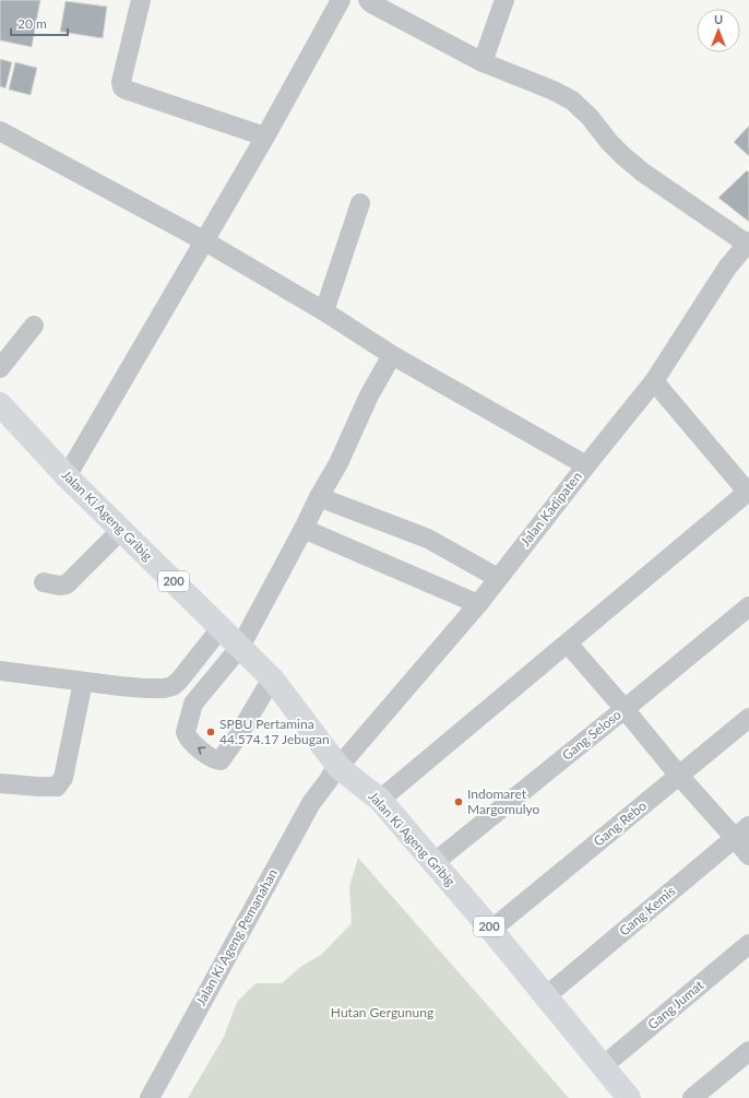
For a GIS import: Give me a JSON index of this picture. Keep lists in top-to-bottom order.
{
  "streets": {
    "main road": ["Jalan Ki Ageng Gribig", "200"],
    "street": [
      "Jalan Kadipaten",
      "Gang Seloso",
      "Gang Rebo",
      "Gang Kemis",
      "Jalan Ki Ageng Pemanahan",
      "Gang Jumat"
    ]
  },
  "crossings": [
    ["Jalan Kadipaten", "Jalan Ki Ageng Gribig"],
    ["Jalan Kadipaten", "Jalan Ki Ageng Pemanahan"],
    ["Jalan Ki Ageng Gribig", "Gang Seloso"],
    ["Jalan Ki Ageng Gribig", "Gang Rebo"],
    ["Jalan Ki Ageng Gribig", "Gang Kemis"],
    ["Jalan Ki Ageng Gribig", "Jalan Ki Ageng Pemanahan"],
    ["Jalan Ki Ageng Gribig", "Gang Jumat"]
  ],
  "parks": ["Hutan Gergunung"],
  "places": ["SPBU Pertamina 44.574.17 Jebugan", "Indomaret Margomulyo"],
  "scale_bar": "20 m",
  "north": "top"
}
